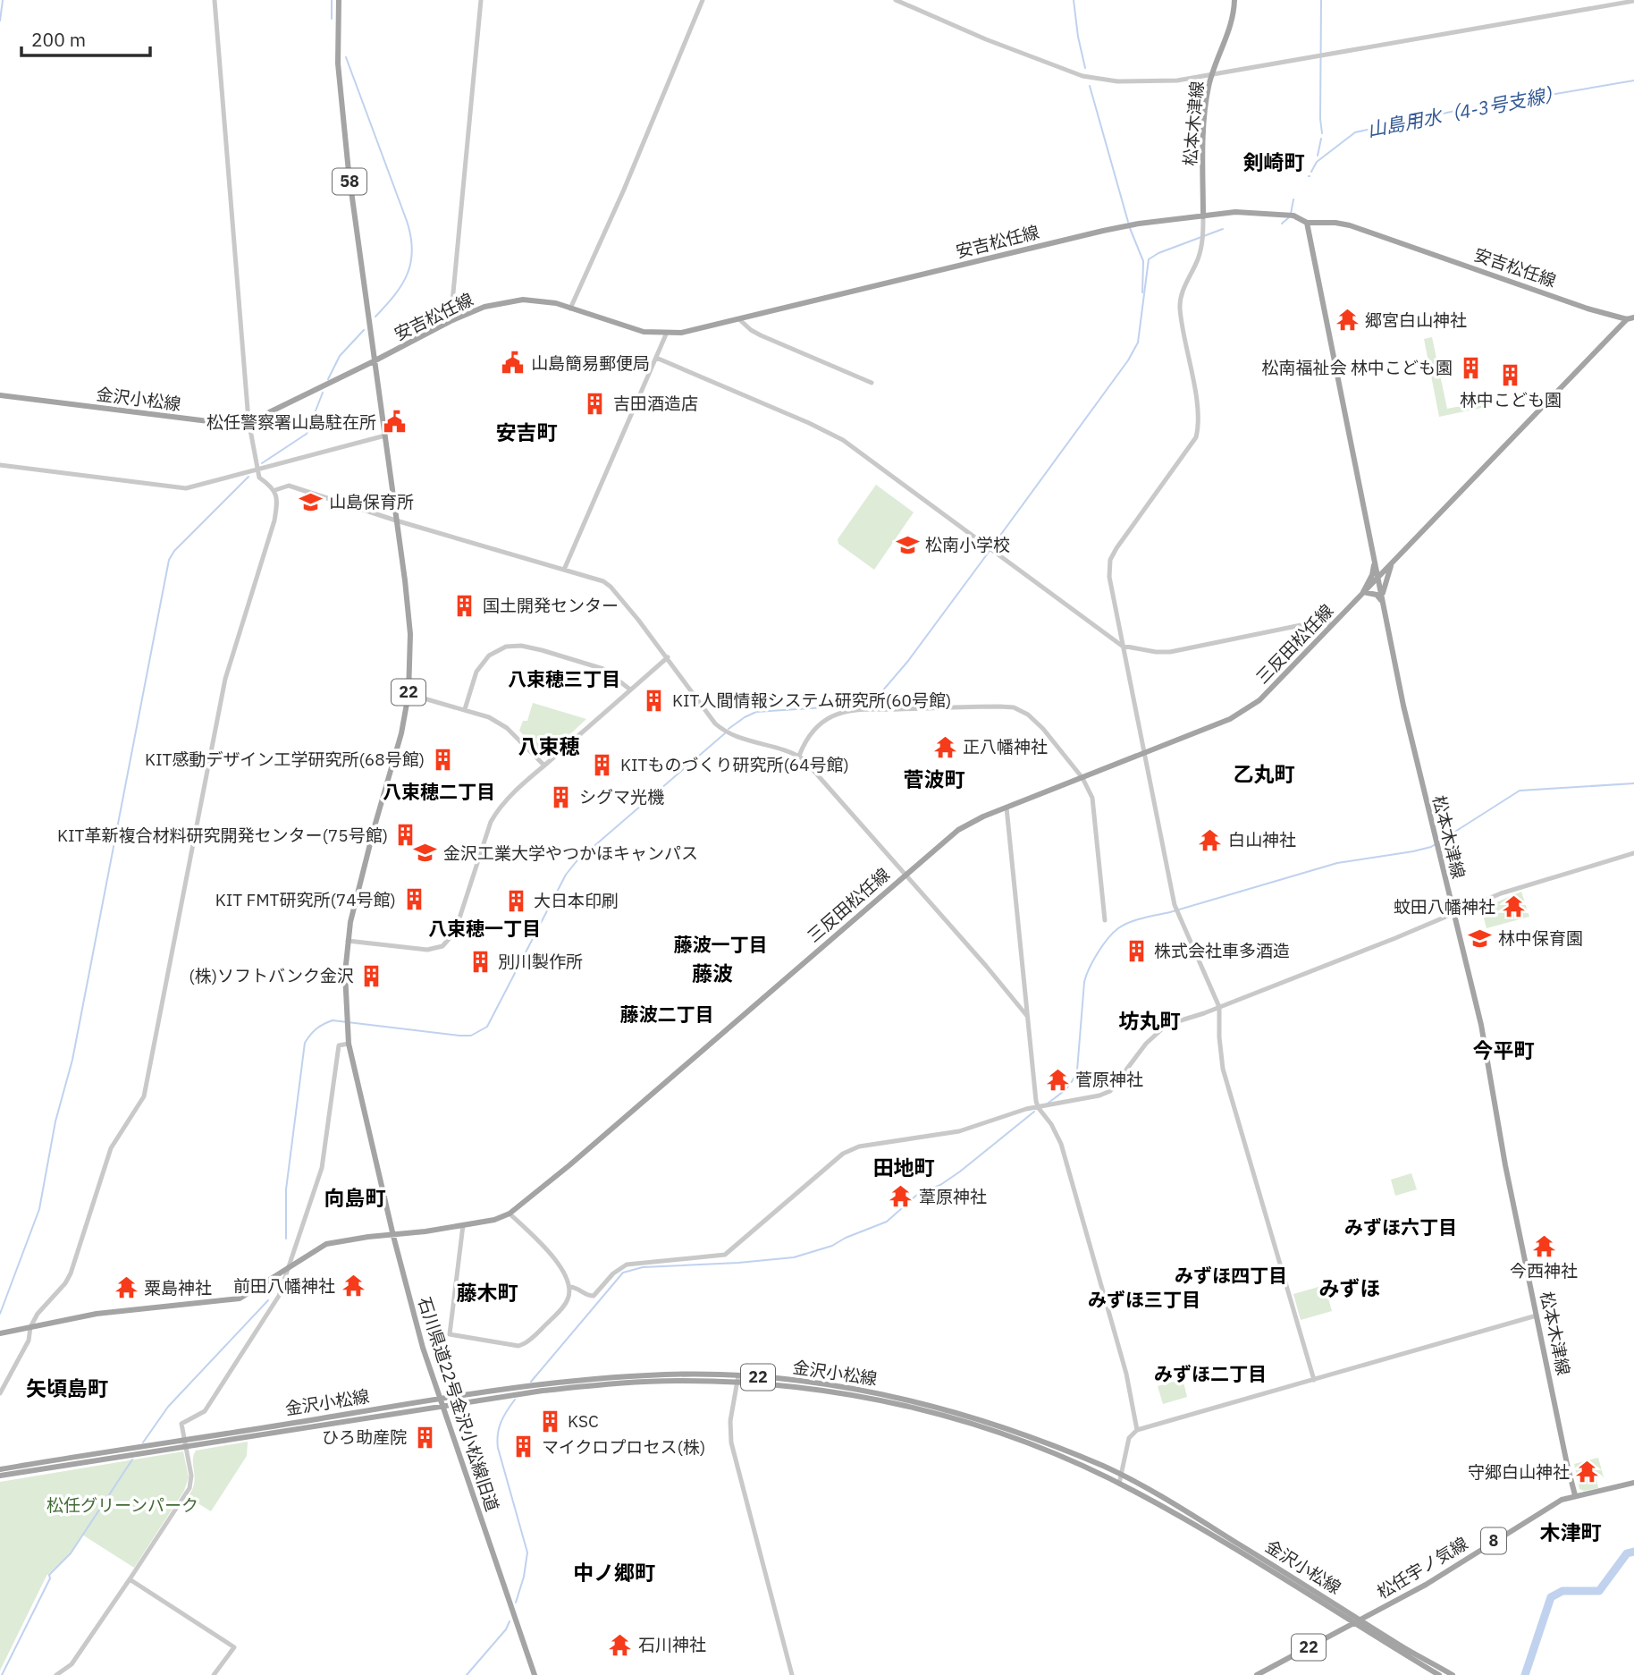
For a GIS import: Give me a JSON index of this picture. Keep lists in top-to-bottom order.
{
  "streets": {
    "main road": [
      "松本木津線",
      "58",
      "安吉松任線",
      "金沢小松線",
      "三反田松任線",
      "22",
      "石川県道22号金沢小松線旧道",
      "8",
      "松任宇ノ気線"
    ]
  },
  "crossings": [
    ["松本木津線", "安吉松任線"],
    ["松本木津線", "三反田松任線"],
    ["松本木津線", "松任宇ノ気線"],
    ["58", "安吉松任線"],
    ["58", "金沢小松線"],
    ["58", "石川県道22号金沢小松線旧道"],
    ["安吉松任線", "金沢小松線"],
    ["安吉松任線", "三反田松任線"],
    ["安吉松任線", "石川県道22号金沢小松線旧道"],
    ["金沢小松線", "22"],
    ["金沢小松線", "石川県道22号金沢小松線旧道"],
    ["金沢小松線", "松任宇ノ気線"],
    ["三反田松任線", "石川県道22号金沢小松線旧道"],
    ["22", "松任宇ノ気線"]
  ],
  "districts": [
    "剣崎町",
    "安吉町",
    "八束穂三丁目",
    "八束穂",
    "乙丸町",
    "菅波町",
    "八束穂二丁目",
    "八束穂一丁目",
    "藤波一丁目",
    "藤波",
    "藤波二丁目",
    "坊丸町",
    "今平町",
    "田地町",
    "向島町",
    "みずほ六丁目",
    "みずほ四丁目",
    "みずほ",
    "藤木町",
    "みずほ三丁目",
    "みずほ二丁目",
    "矢頃島町",
    "木津町",
    "中ノ郷町"
  ],
  "water": ["山島用水（4-3号支線）"],
  "parks": ["松任グリーンパーク"],
  "places": {
    "temple": [
      "郷宮白山神社",
      "正八幡神社",
      "白山神社",
      "蚊田八幡神社",
      "菅原神社",
      "葦原神社",
      "今西神社",
      "前田八幡神社",
      "粟島神社",
      "守郷白山神社",
      "石川神社"
    ],
    "public building": ["山島簡易郵便局", "松任警察署山島駐在所"],
    "building": [
      "松南福祉会 林中こども園",
      "林中こども園",
      "吉田酒造店",
      "国土開発センター",
      "KIT人間情報システム研究所(60号館)",
      "KIT感動デザイン工学研究所(68号館)",
      "KITものづくり研究所(64号館)",
      "シグマ光機",
      "KIT革新複合材料研究開発センター(75号館)",
      "KIT FMT研究所(74号館)",
      "大日本印刷",
      "株式会社車多酒造",
      "別川製作所",
      "(株)ソフトバンク金沢",
      "KSC",
      "ひろ助産院",
      "マイクロプロセス(株)"
    ],
    "school or university": [
      "山島保育所",
      "松南小学校",
      "金沢工業大学やつかほキャンパス",
      "林中保育園"
    ]
  },
  "scale_bar": "200 m"
}
